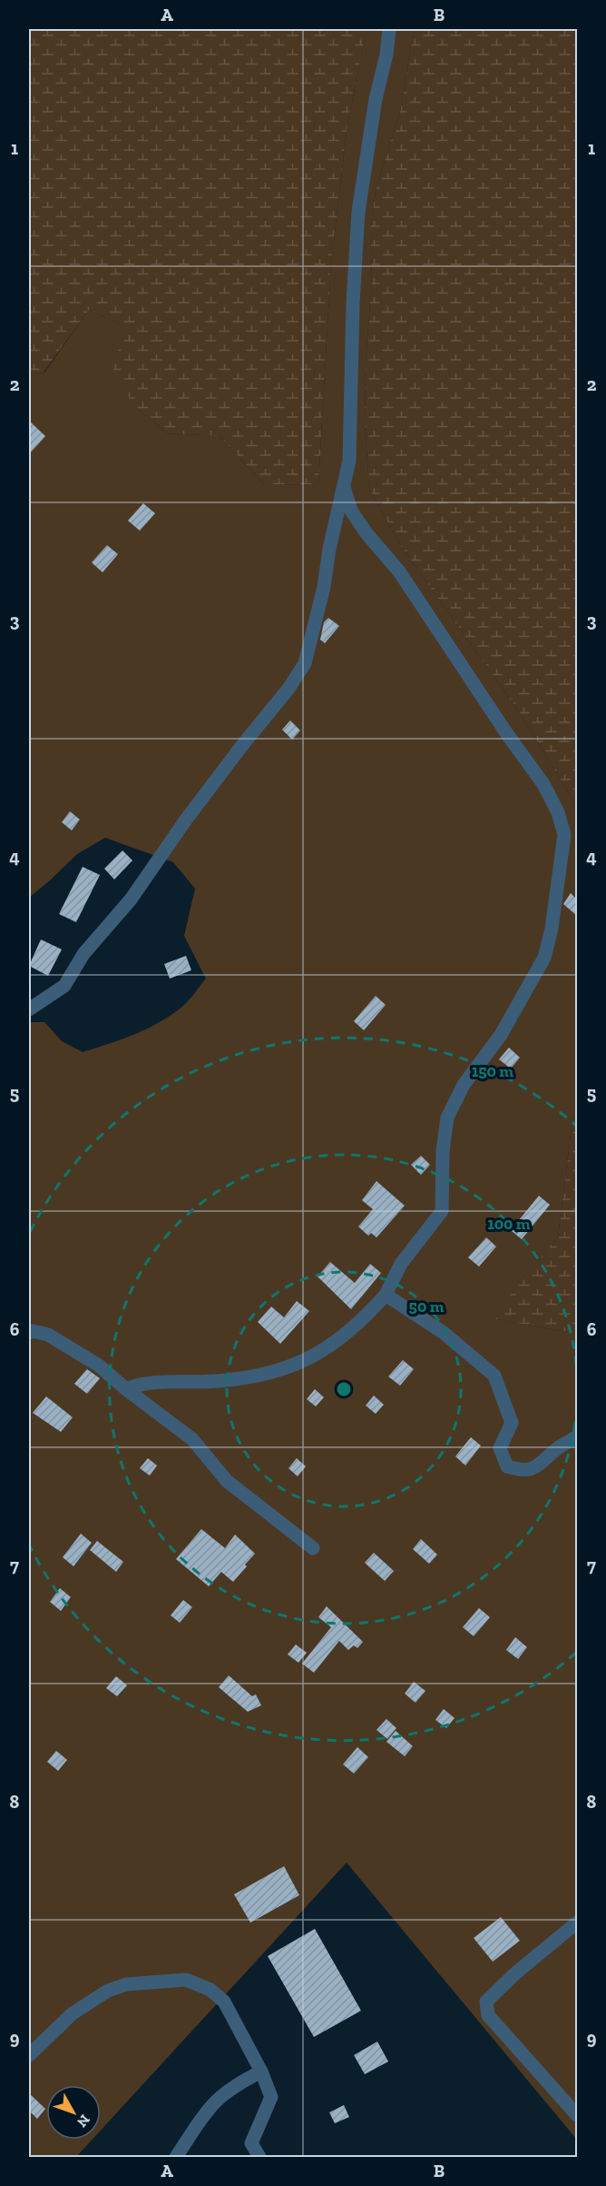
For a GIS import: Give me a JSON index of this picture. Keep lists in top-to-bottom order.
{
  "north": "bottom right",
  "grid": {
    "columns": ["A", "B"],
    "rows": [
      "1",
      "2",
      "3",
      "4",
      "5",
      "6",
      "7",
      "8",
      "9"
    ]
  },
  "rings": ["150 m", "100 m", "50 m"]
}
